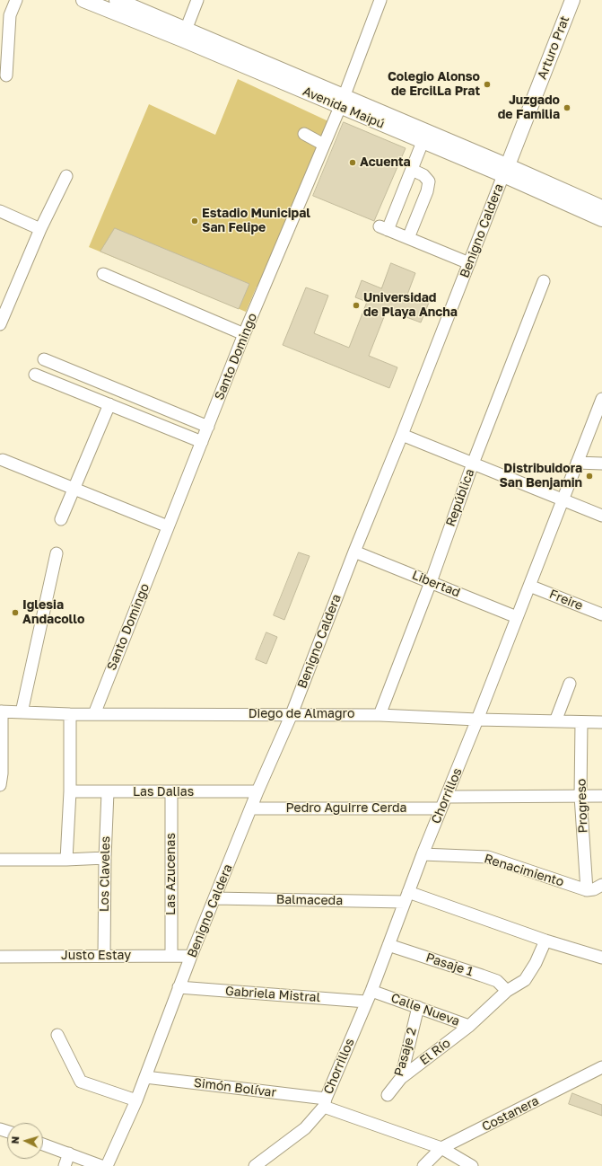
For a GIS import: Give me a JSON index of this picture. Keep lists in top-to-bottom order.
{
  "streets": {
    "main road": ["Arturo Prat", "Avenida Maipú"],
    "street": [
      "Benigno Caldera",
      "Santo Domingo",
      "República",
      "Libertad",
      "Freire",
      "Diego de Almagro",
      "Las Dalias",
      "Chorrillos",
      "Progreso",
      "Pedro Aguirre Cerda",
      "Renacimiento",
      "Los Claveles",
      "Las Azucenas",
      "Balmaceda",
      "Justo Estay",
      "Pasaje 1",
      "Gabriela Mistral",
      "Calle Nueva",
      "Pasaje 2",
      "El Río",
      "Simón Bolívar",
      "Costanera"
    ]
  },
  "crossings": [
    ["Arturo Prat", "Avenida Maipú"],
    ["Arturo Prat", "Benigno Caldera"],
    ["Avenida Maipú", "Benigno Caldera"],
    ["Avenida Maipú", "Santo Domingo"],
    ["Benigno Caldera", "Libertad"],
    ["Benigno Caldera", "Diego de Almagro"],
    ["Benigno Caldera", "Las Dalias"],
    ["Benigno Caldera", "Pedro Aguirre Cerda"],
    ["Benigno Caldera", "Balmaceda"],
    ["Benigno Caldera", "Justo Estay"],
    ["Benigno Caldera", "Gabriela Mistral"],
    ["Benigno Caldera", "Simón Bolívar"],
    ["Santo Domingo", "Diego de Almagro"],
    ["República", "Libertad"],
    ["República", "Diego de Almagro"],
    ["Libertad", "Chorrillos"],
    ["Freire", "Chorrillos"],
    ["Diego de Almagro", "Chorrillos"],
    ["Diego de Almagro", "Progreso"],
    ["Las Dalias", "Los Claveles"],
    ["Las Dalias", "Las Azucenas"],
    ["Chorrillos", "Pedro Aguirre Cerda"],
    ["Chorrillos", "Renacimiento"],
    ["Chorrillos", "Balmaceda"],
    ["Chorrillos", "Pasaje 1"],
    ["Chorrillos", "Gabriela Mistral"],
    ["Chorrillos", "Calle Nueva"],
    ["Chorrillos", "Simón Bolívar"],
    ["Progreso", "Renacimiento"],
    ["Los Claveles", "Justo Estay"],
    ["Las Azucenas", "Justo Estay"],
    ["Pasaje 1", "Calle Nueva"],
    ["Gabriela Mistral", "Calle Nueva"],
    ["Calle Nueva", "Pasaje 2"],
    ["Calle Nueva", "El Río"],
    ["Pasaje 2", "El Río"],
    ["Simón Bolívar", "Costanera"]
  ],
  "places": [
    "Colegio Alonso de ErcilLa Prat",
    "Juzgado de Familia",
    "Acuenta",
    "Estadio Municipal San Felipe",
    "Universidad de Playa Ancha",
    "Distribuidora San Benjamin",
    "Iglesia Andacollo"
  ],
  "north": "left"
}
